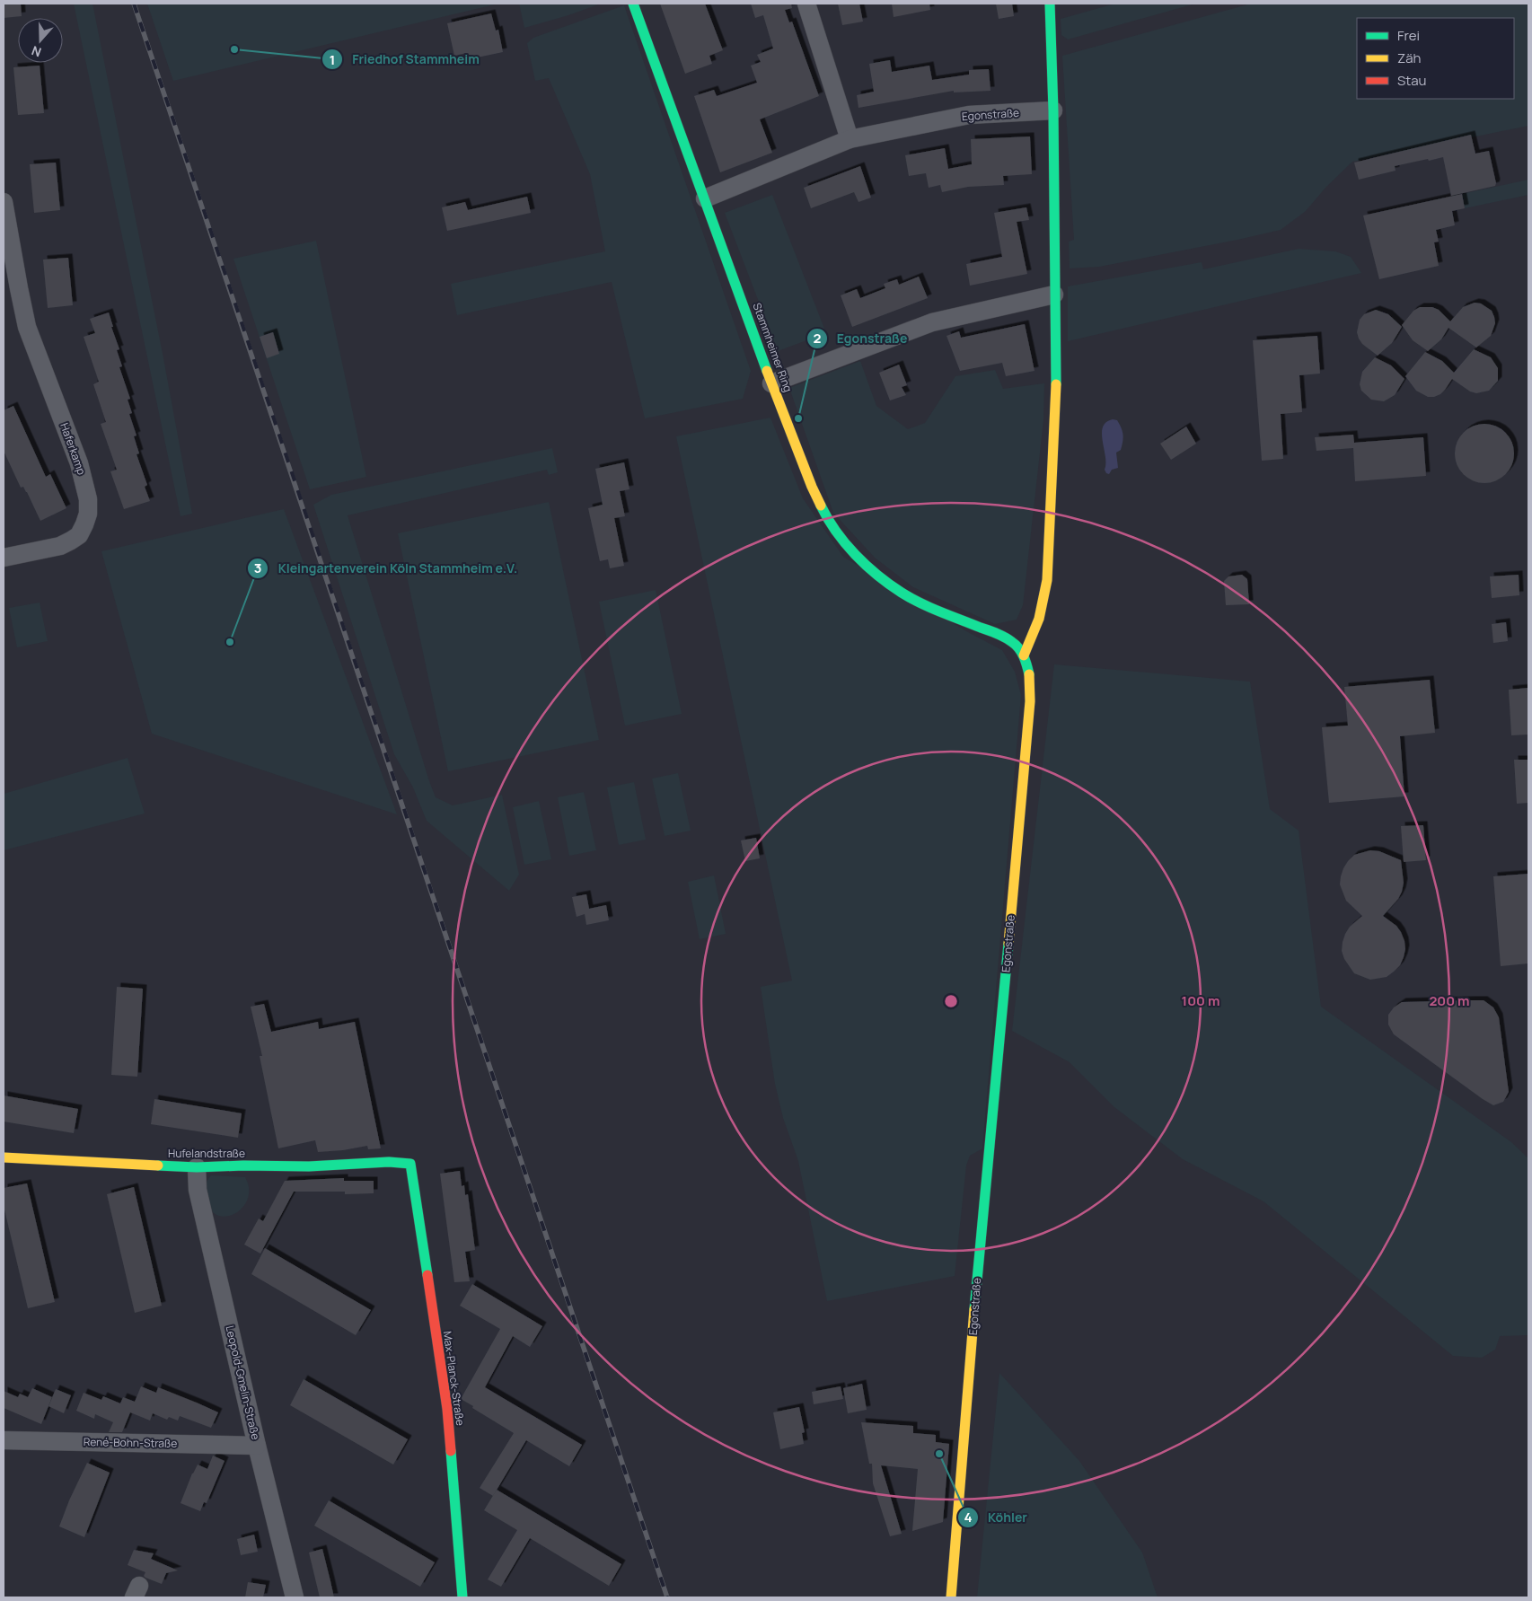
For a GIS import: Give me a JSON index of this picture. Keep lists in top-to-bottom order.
{
  "streets": {
    "street": [
      "Egonstraße",
      "Stammheimer Ring",
      "Haferkamp",
      "Hufelandstraße",
      "Max-Planck-Straße",
      "Leopold-Gmelin-Straße",
      "René-Bohn-Straße"
    ]
  },
  "crossings": [
    ["Egonstraße", "Stammheimer Ring"],
    ["Hufelandstraße", "Max-Planck-Straße"],
    ["Hufelandstraße", "Leopold-Gmelin-Straße"],
    ["Leopold-Gmelin-Straße", "René-Bohn-Straße"]
  ],
  "places": [
    "Friedhof Stammheim",
    "Egonstraße",
    "Kleingartenverein Köln Stammheim e.V.",
    "Köhler"
  ],
  "legend": ["Frei", "Zäh", "Stau"],
  "north": "bottom",
  "rings": ["100 m", "200 m"]
}
